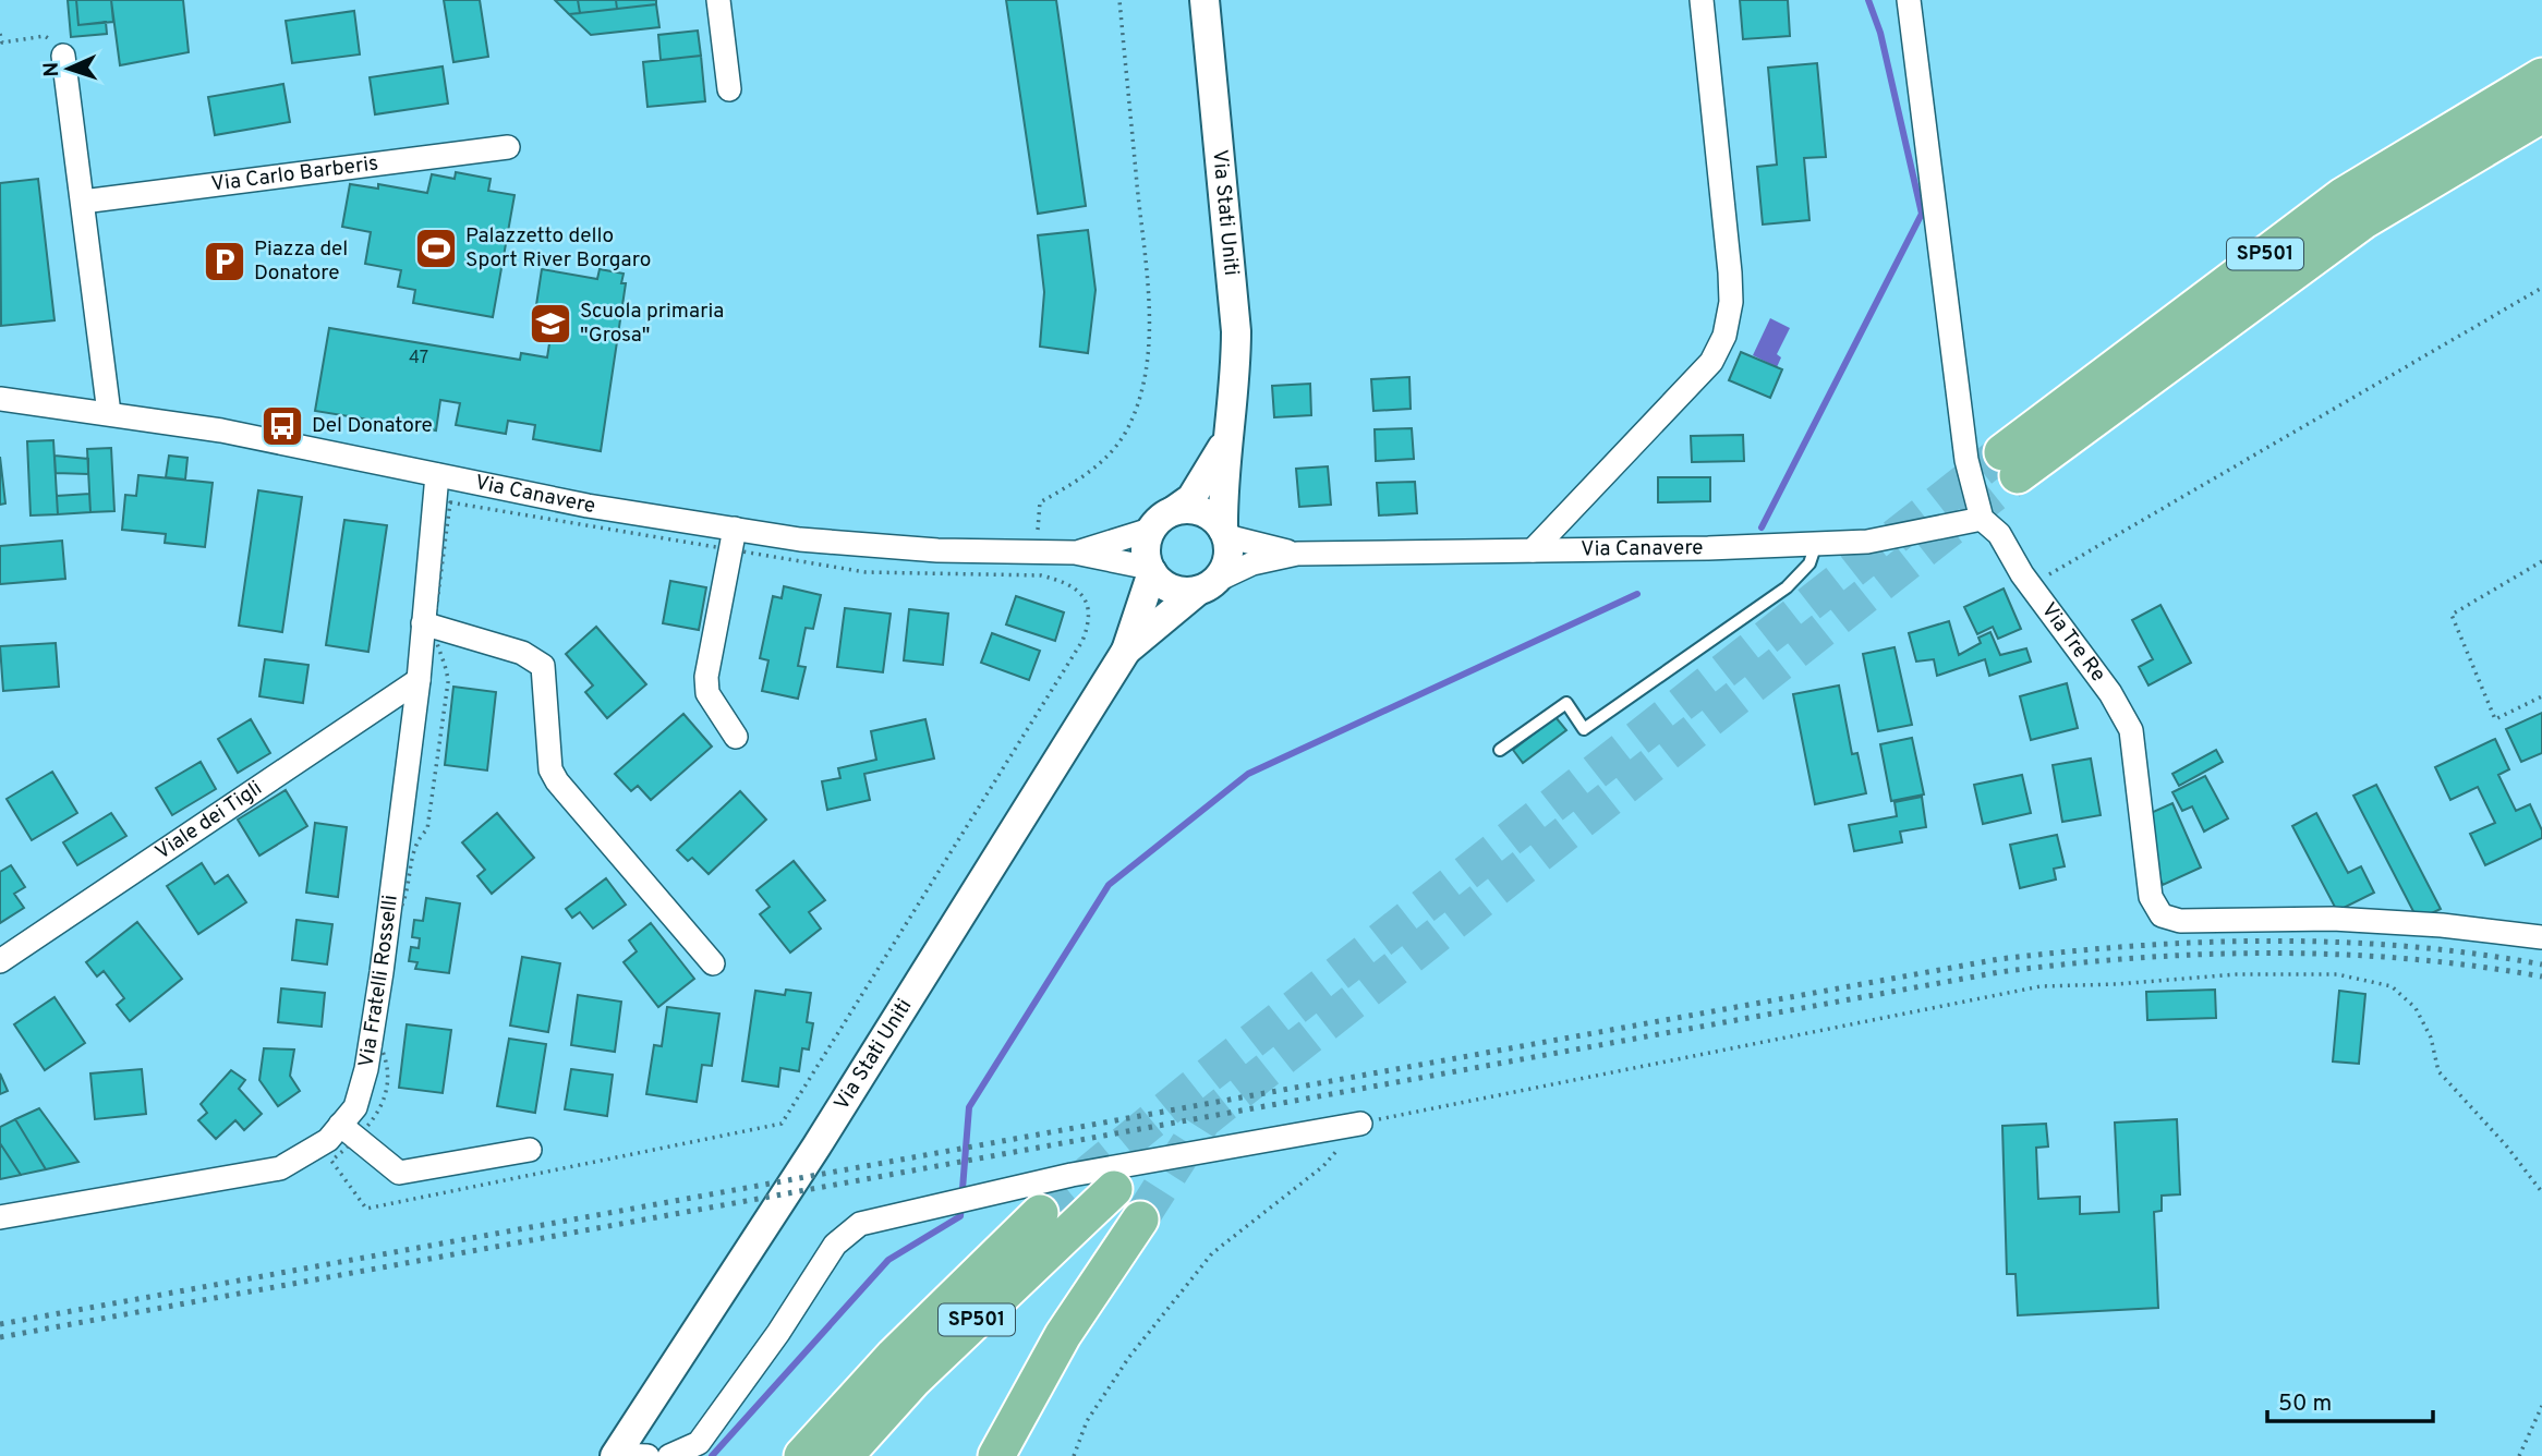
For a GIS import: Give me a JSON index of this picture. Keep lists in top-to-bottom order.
{
  "streets": {
    "highway": ["SP501"],
    "street": [
      "Via Carlo Barberis",
      "Via Stati Uniti",
      "Via Canavere",
      "Via Tre Re",
      "Viale dei Tigli",
      "Via Fratelli Rosselli"
    ]
  },
  "crossings": [
    ["Via Stati Uniti", "Via Canavere"],
    ["Via Canavere", "Via Tre Re"],
    ["Via Canavere", "Via Fratelli Rosselli"],
    ["Viale dei Tigli", "Via Fratelli Rosselli"]
  ],
  "places": {
    "sports": ["Palazzetto dello Sport River Borgaro"],
    "parking": ["Piazza del Donatore"],
    "school or university": ["Scuola primaria \"Grosa\""],
    "bus stop": ["Del Donatore"]
  },
  "house_numbers": ["47"],
  "scale_bar": "50 m",
  "north": "left"
}
